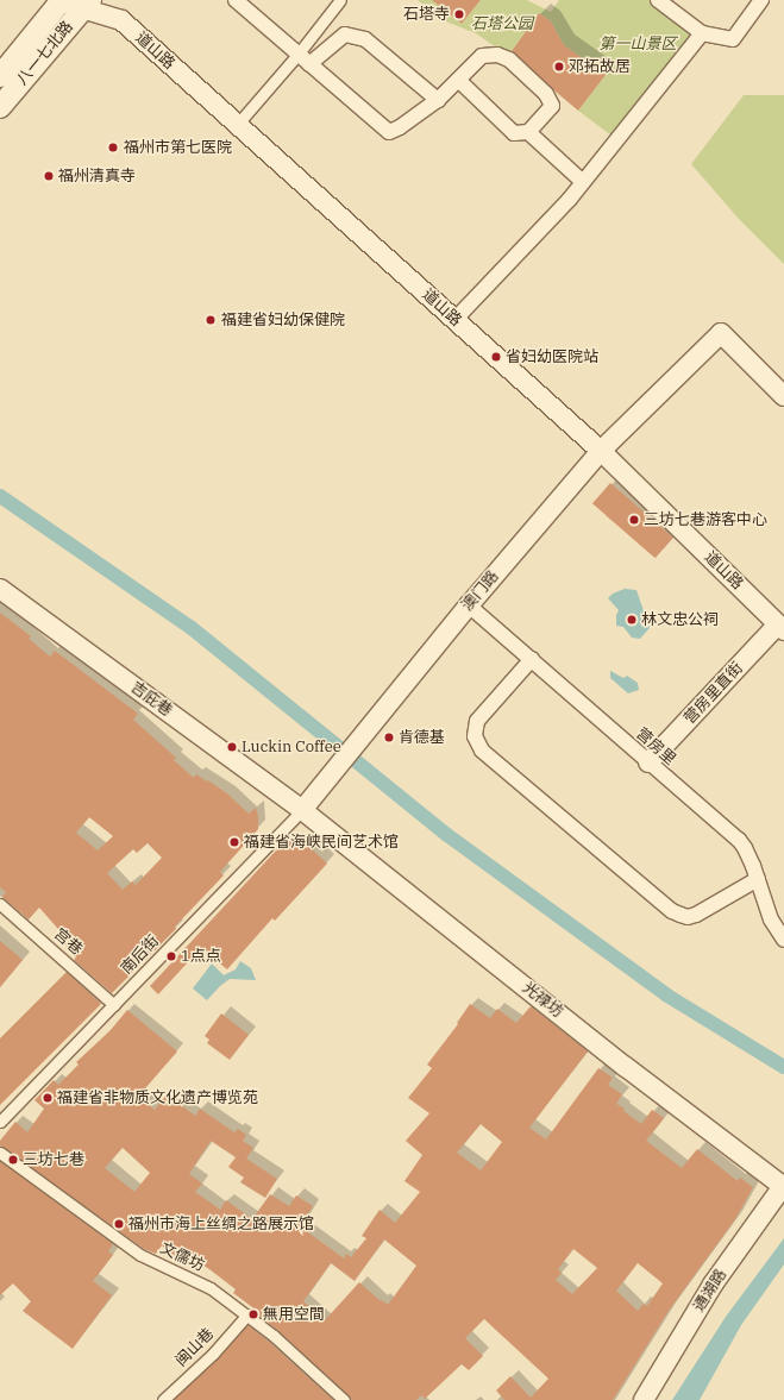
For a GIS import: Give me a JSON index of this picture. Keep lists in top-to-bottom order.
{
  "streets": {
    "main road": ["八一七北路"],
    "street": [
      "道山路",
      "澳门路",
      "营房里直街",
      "吉庇巷",
      "营房里",
      "宫巷",
      "南后街",
      "光禄坊",
      "文儒坊",
      "通湖路",
      "闽山巷"
    ]
  },
  "crossings": [
    ["道山路", "八一七北路"],
    ["道山路", "澳门路"],
    ["道山路", "营房里直街"],
    ["澳门路", "吉庇巷"],
    ["澳门路", "营房里"],
    ["澳门路", "南后街"],
    ["澳门路", "光禄坊"],
    ["营房里直街", "营房里"],
    ["吉庇巷", "南后街"],
    ["吉庇巷", "光禄坊"],
    ["宫巷", "南后街"],
    ["南后街", "光禄坊"],
    ["光禄坊", "通湖路"],
    ["文儒坊", "闽山巷"]
  ],
  "parks": ["石塔公园", "第一山景区"],
  "places": [
    "石塔寺",
    "邓拓故居",
    "福州市第七医院",
    "福州清真寺",
    "福建省妇幼保健院",
    "省妇幼医院站",
    "三坊七巷游客中心",
    "林文忠公祠",
    "肯德基",
    "Luckin Coffee",
    "福建省海峡民间艺术馆",
    "1点点",
    "福建省非物质文化遗产博览苑",
    "三坊七巷",
    "福州市海上丝绸之路展示馆",
    "無用空間"
  ]
}
